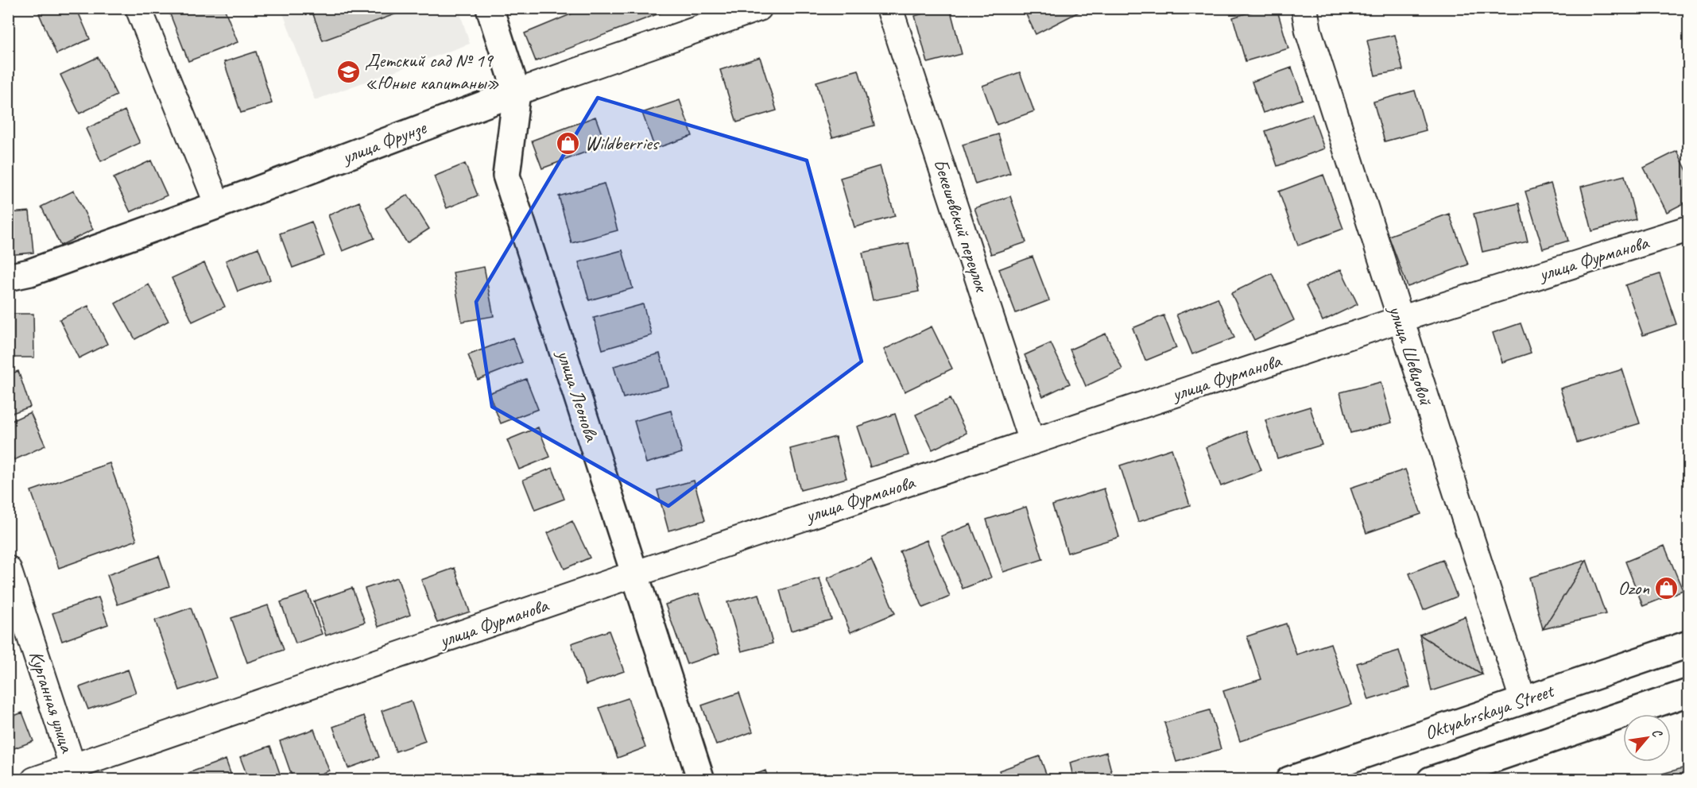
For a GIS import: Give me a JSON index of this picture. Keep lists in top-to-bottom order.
{
  "streets": {
    "street": [
      "улица Фрунзе",
      "Бекешевский переулок",
      "улица Фурманова",
      "улица Шевцовой",
      "улица Леонова",
      "Курганная улица",
      "Oktyabrskaya Street"
    ]
  },
  "crossings": [
    ["улица Фрунзе", "улица Леонова"],
    ["Бекешевский переулок", "улица Фурманова"],
    ["улица Фурманова", "улица Шевцовой"],
    ["улица Фурманова", "улица Леонова"],
    ["улица Фурманова", "Курганная улица"],
    ["улица Шевцовой", "Oktyabrskaya Street"]
  ],
  "places": {
    "school or university": ["Детский сад № 19 «Юные капитаны»"],
    "shop": ["Wildberries", "Ozon"]
  },
  "north": "top right"
}
